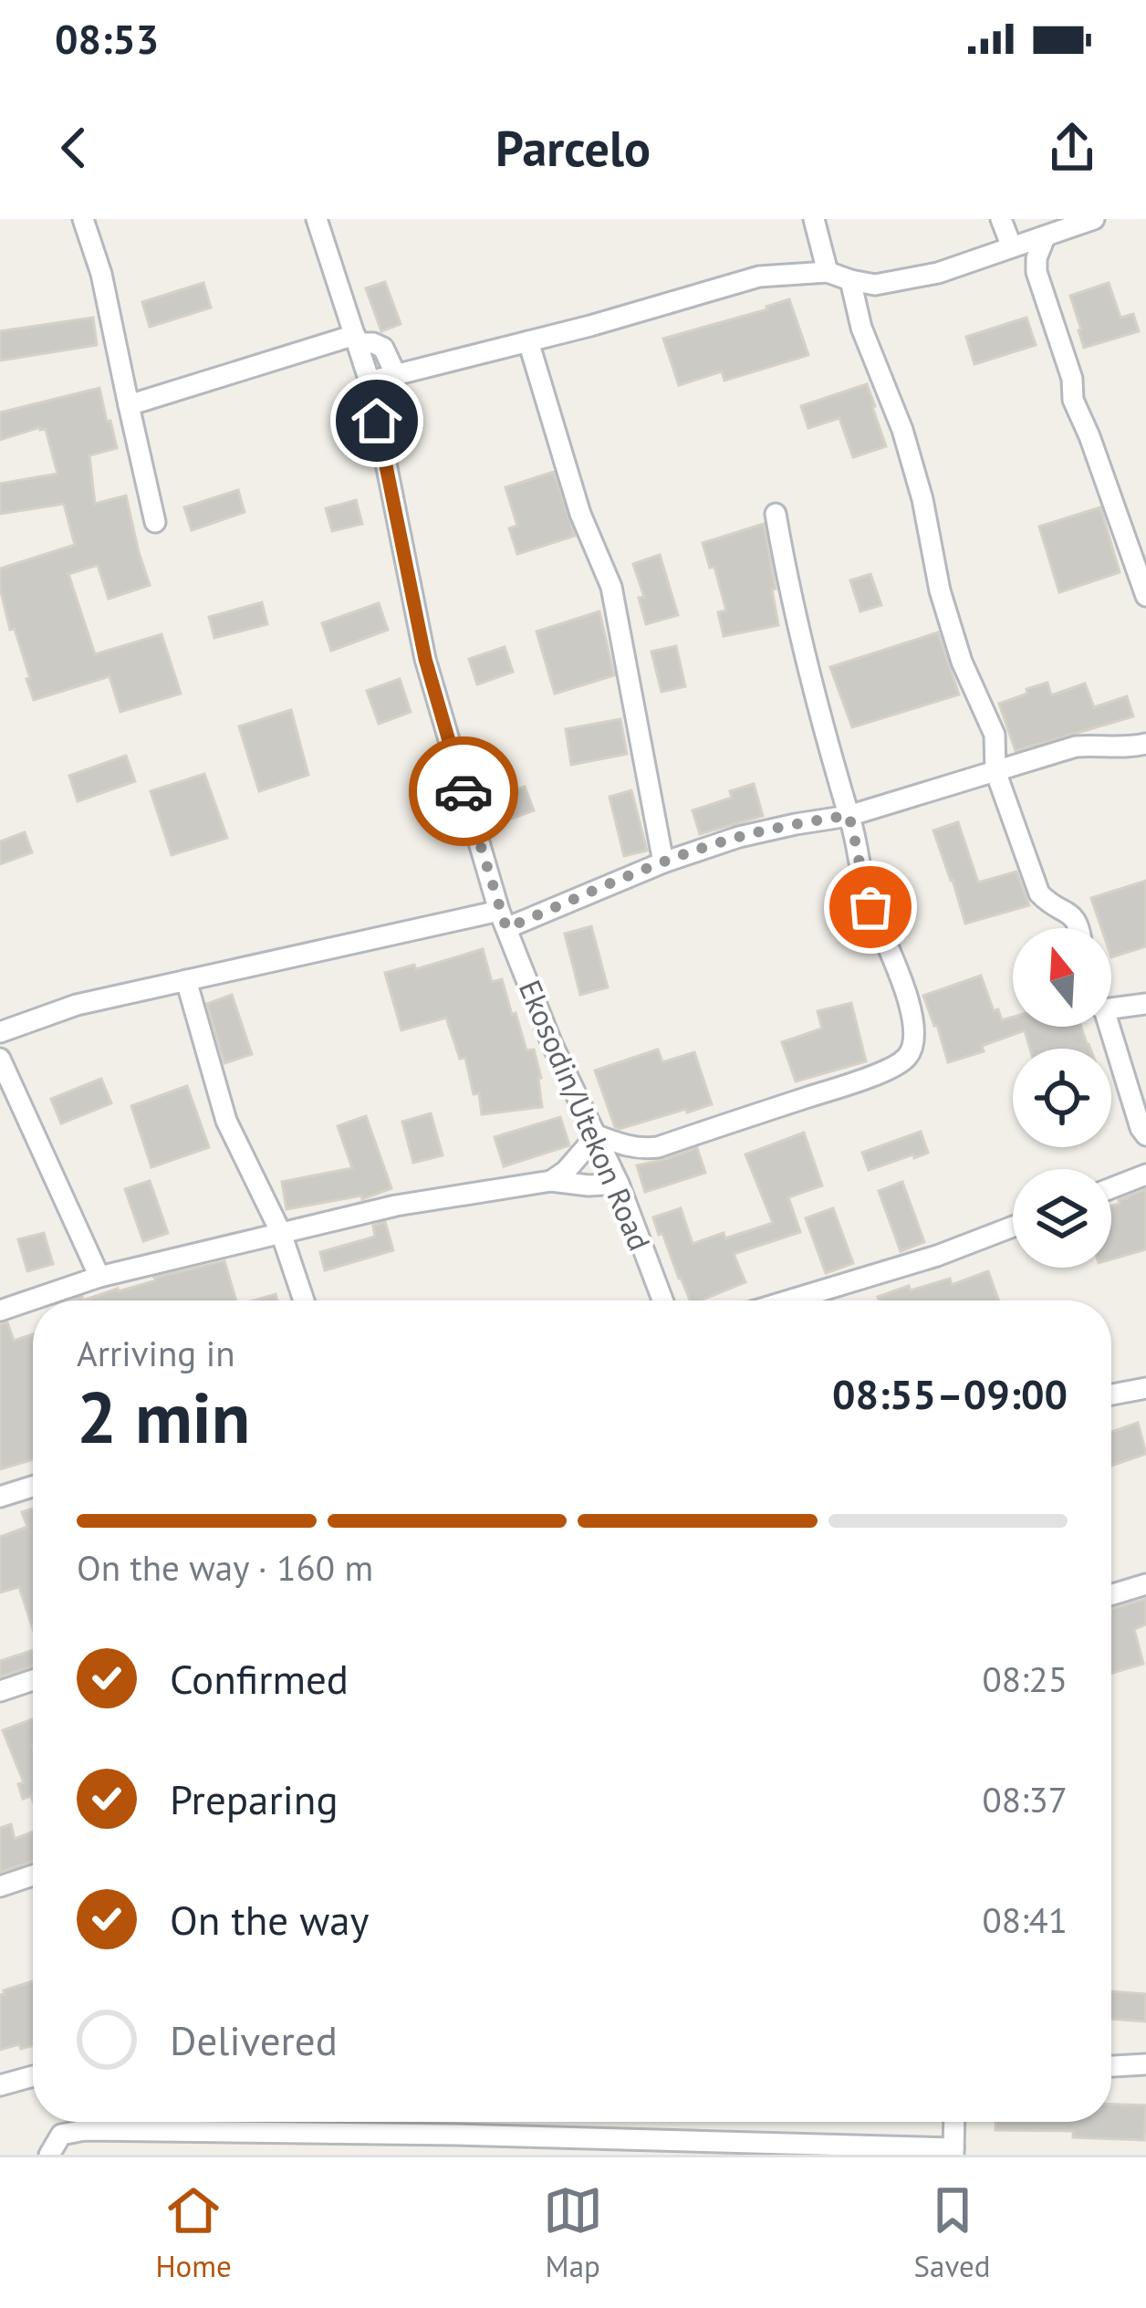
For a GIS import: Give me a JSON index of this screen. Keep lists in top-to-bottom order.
{
  "streets": {
    "street": ["Ekosodin/Utekon Road"]
  },
  "north": "top",
  "page": {
    "status": "08:53",
    "header": "Parcelo",
    "heading": ["2 min", "Arriving in", "08:55–09:00"],
    "bar": "On the way · 160 m",
    "list": [
      ["Confirmed", "08:25"],
      ["Preparing", "08:37"],
      ["On the way", "08:41"],
      "Delivered"
    ],
    "tabs": ["Home", "Map", "Saved"]
  }
}
